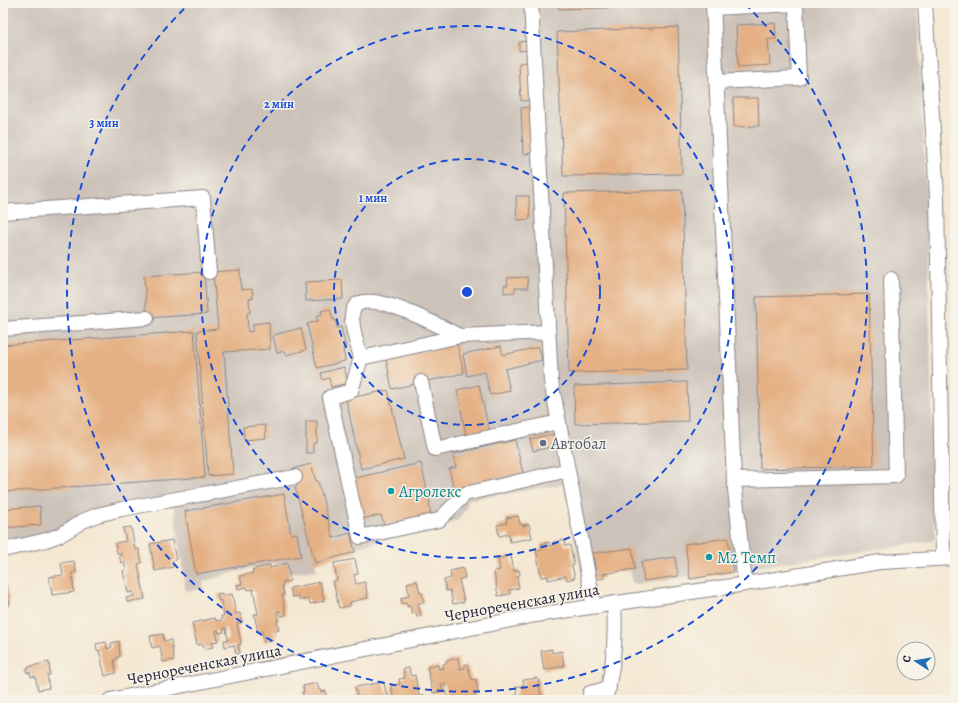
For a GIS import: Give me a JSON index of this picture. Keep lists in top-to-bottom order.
{
  "streets": {
    "street": ["Чернореченская улица"]
  },
  "places": ["Автобал", "Агролекс", "М2 Темп"],
  "north": "left",
  "rings": ["2 мин", "3 мин", "1 мин"]
}
